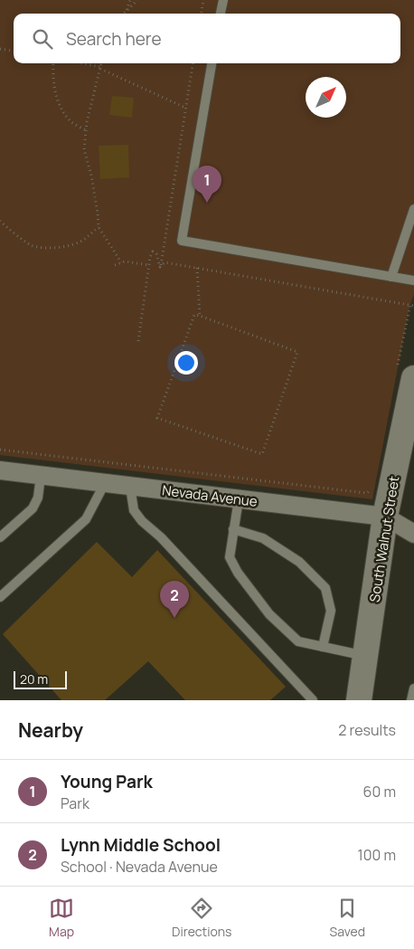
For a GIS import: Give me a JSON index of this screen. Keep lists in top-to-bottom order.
{
  "streets": {
    "street": ["Nevada Avenue", "South Walnut Street"]
  },
  "crossings": [
    ["Nevada Avenue", "South Walnut Street"]
  ],
  "scale_bar": "20 m",
  "north": "top right",
  "page": {
    "search": "Search here",
    "pins": ["1", "2"],
    "scale": "20 m",
    "heading": ["Nearby", "2 results"],
    "list": [
      {
        "mark": "1",
        "name": "Young Park",
        "note": "Park",
        "value": "60 m"
      },
      {
        "mark": "2",
        "name": "Lynn Middle School",
        "note": "School · Nevada Avenue",
        "value": "100 m"
      }
    ],
    "nav": ["Map", "Directions", "Saved"]
  }
}
